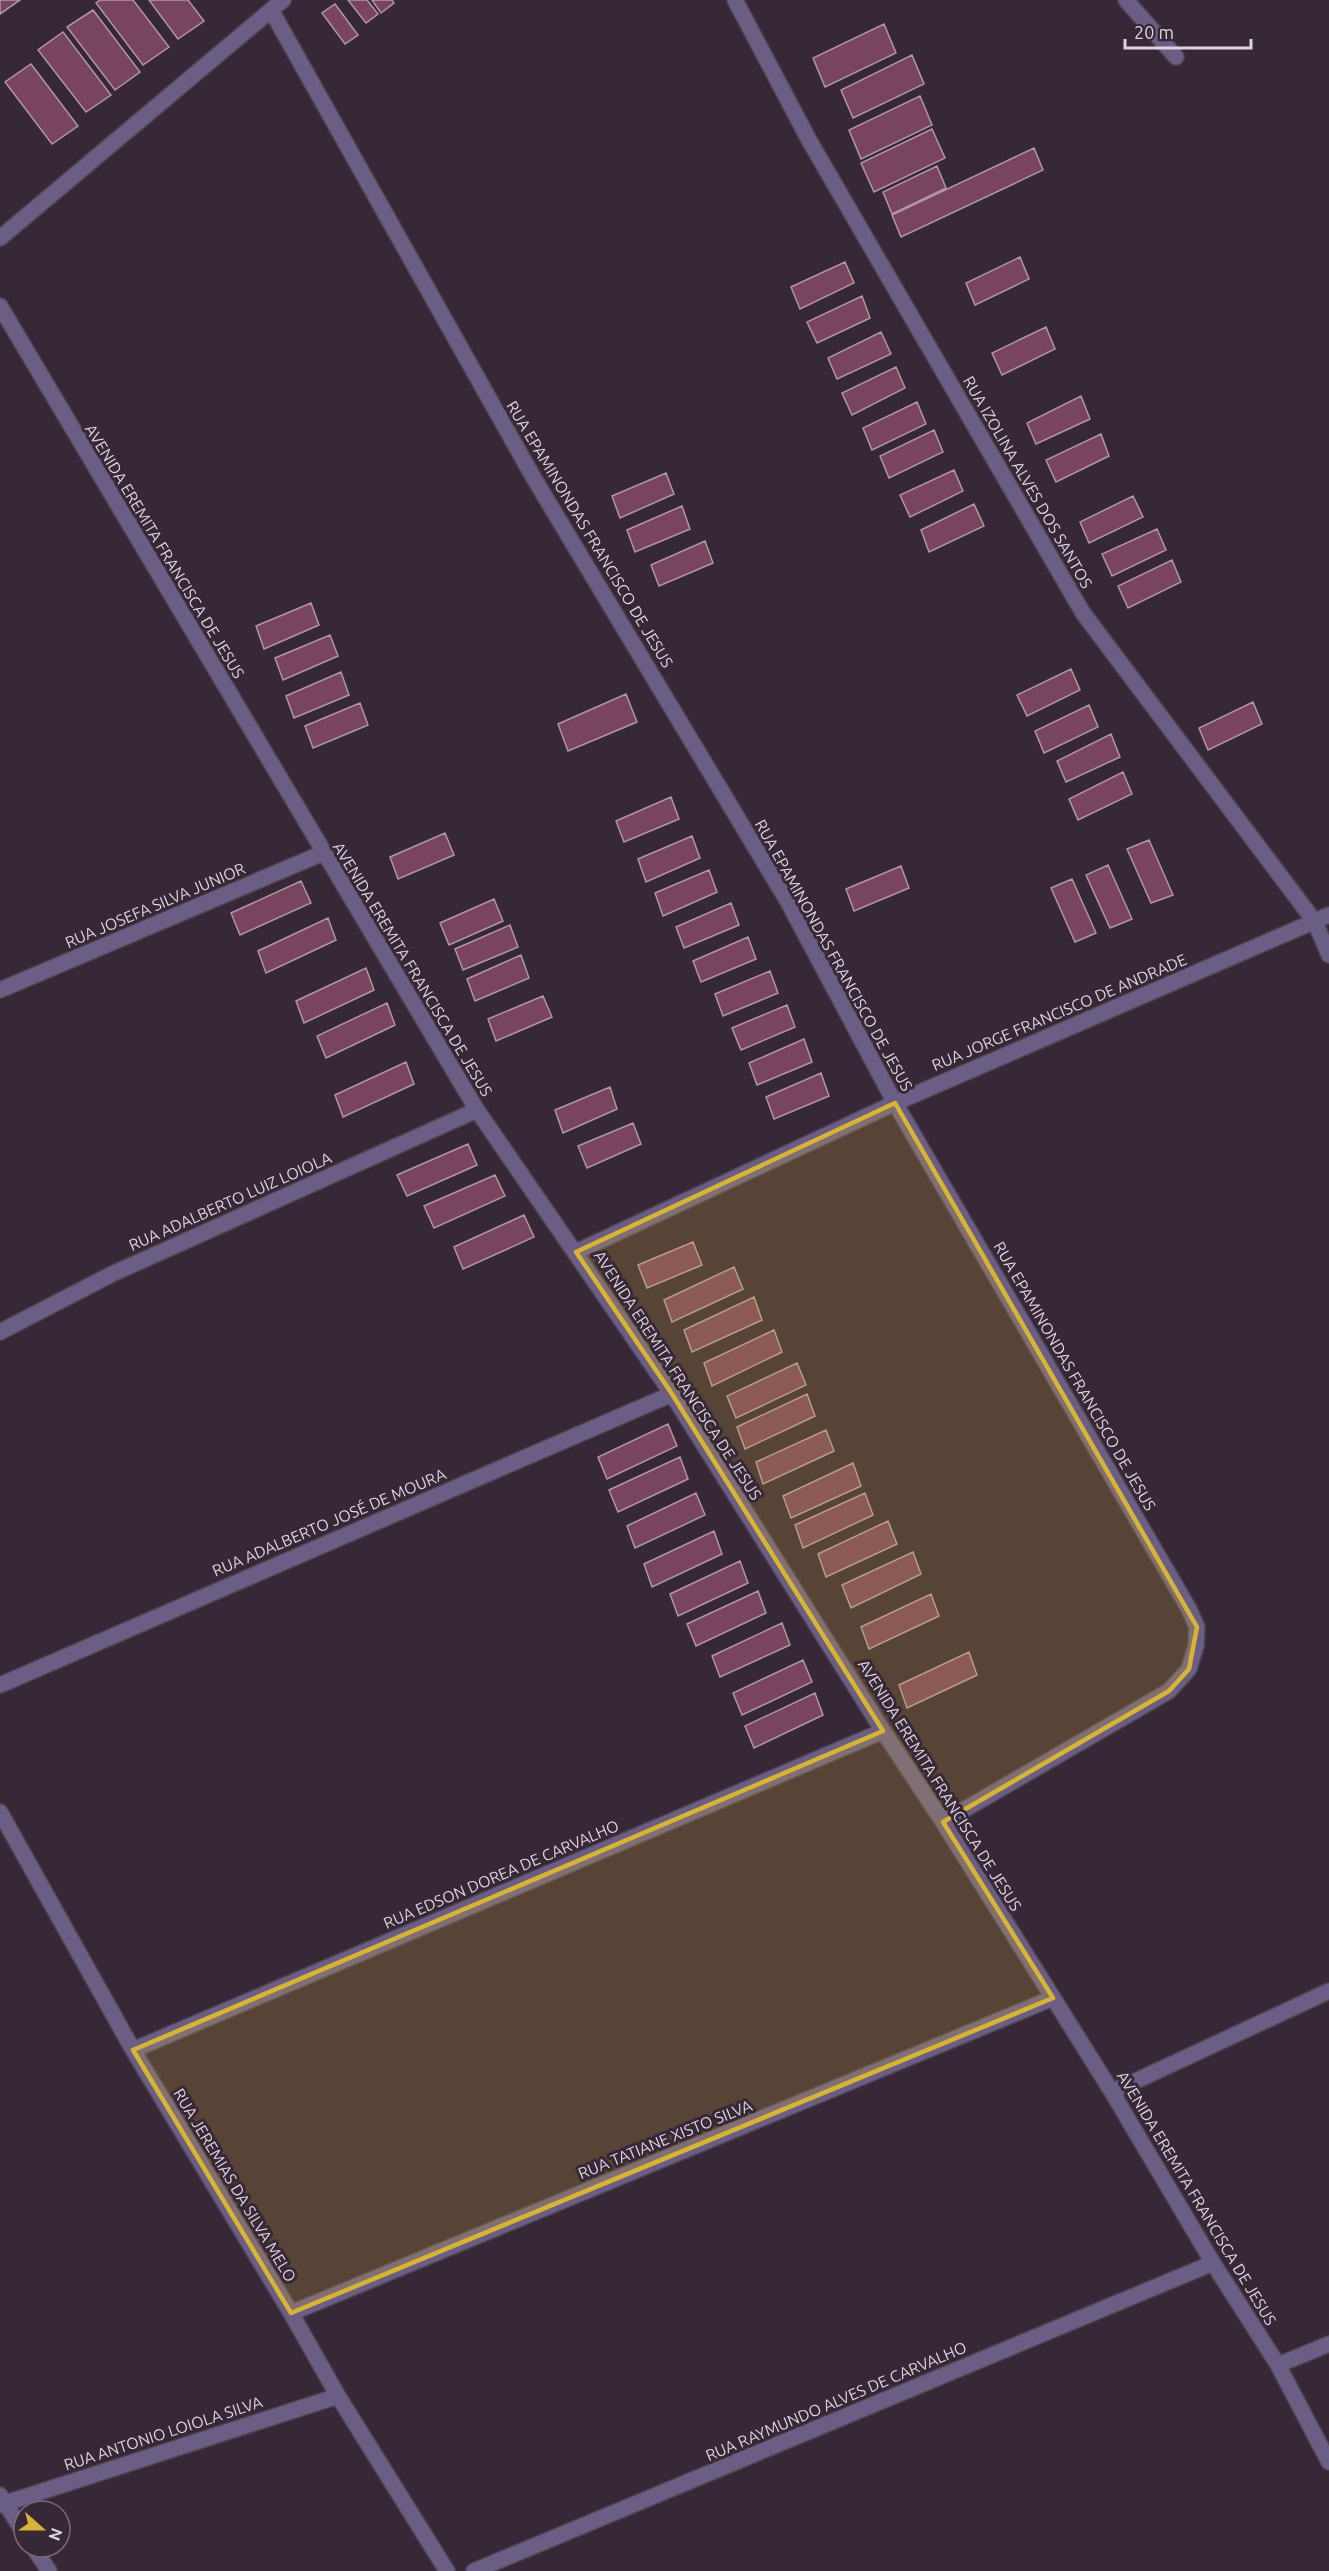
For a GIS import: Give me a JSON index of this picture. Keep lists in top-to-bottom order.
{
  "streets": {
    "street": [
      "RUA IZOLINA ALVES DOS SANTOS",
      "RUA EPAMINONDAS FRANCISCO DE JESUS",
      "AVENIDA EREMITA FRANCISCA DE JESUS",
      "RUA JOSEFA SILVA JUNIOR",
      "RUA JORGE FRANCISCO DE ANDRADE",
      "RUA ADALBERTO LUIZ LOIOLA",
      "RUA ADALBERTO JOSÉ DE MOURA",
      "RUA EDSON DOREA DE CARVALHO",
      "RUA TATIANE XISTO SILVA",
      "RUA JEREMIAS DA SILVA MELO",
      "RUA RAYMUNDO ALVES DE CARVALHO",
      "RUA ANTONIO LOIOLA SILVA"
    ]
  },
  "crossings": [
    ["RUA IZOLINA ALVES DOS SANTOS", "RUA JORGE FRANCISCO DE ANDRADE"],
    ["RUA EPAMINONDAS FRANCISCO DE JESUS", "AVENIDA EREMITA FRANCISCA DE JESUS"],
    ["RUA EPAMINONDAS FRANCISCO DE JESUS", "RUA JORGE FRANCISCO DE ANDRADE"],
    ["AVENIDA EREMITA FRANCISCA DE JESUS", "RUA JOSEFA SILVA JUNIOR"],
    ["AVENIDA EREMITA FRANCISCA DE JESUS", "RUA JORGE FRANCISCO DE ANDRADE"],
    ["AVENIDA EREMITA FRANCISCA DE JESUS", "RUA ADALBERTO LUIZ LOIOLA"],
    ["AVENIDA EREMITA FRANCISCA DE JESUS", "RUA ADALBERTO JOSÉ DE MOURA"],
    ["AVENIDA EREMITA FRANCISCA DE JESUS", "RUA EDSON DOREA DE CARVALHO"],
    ["AVENIDA EREMITA FRANCISCA DE JESUS", "RUA TATIANE XISTO SILVA"],
    ["AVENIDA EREMITA FRANCISCA DE JESUS", "RUA RAYMUNDO ALVES DE CARVALHO"],
    ["RUA EDSON DOREA DE CARVALHO", "RUA JEREMIAS DA SILVA MELO"],
    ["RUA TATIANE XISTO SILVA", "RUA JEREMIAS DA SILVA MELO"],
    ["RUA JEREMIAS DA SILVA MELO", "RUA ANTONIO LOIOLA SILVA"]
  ],
  "scale_bar": "20 m",
  "north": "right"
}
